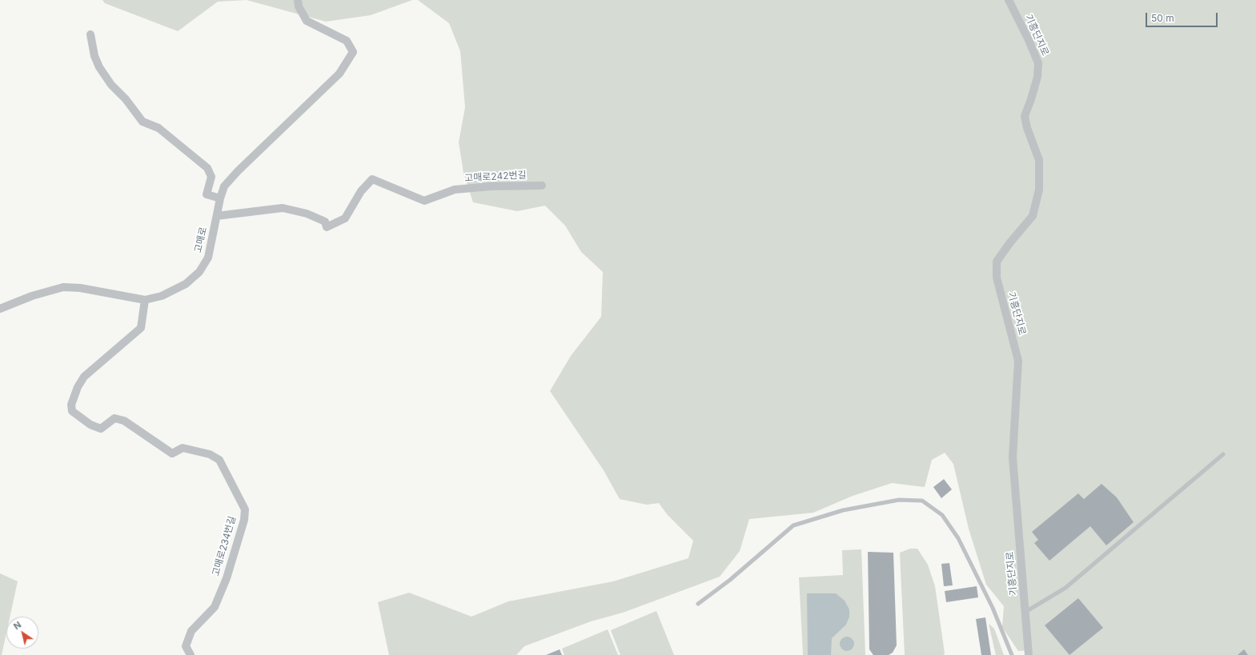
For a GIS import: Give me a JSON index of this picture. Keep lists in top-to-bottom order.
{
  "streets": {
    "street": [
      "기흥단지로",
      "고매로242번길",
      "고매로",
      "고매로234번길"
    ]
  },
  "crossings": [
    ["고매로242번길", "고매로"],
    ["고매로", "고매로234번길"]
  ],
  "scale_bar": "50 m",
  "north": "top left"
}
